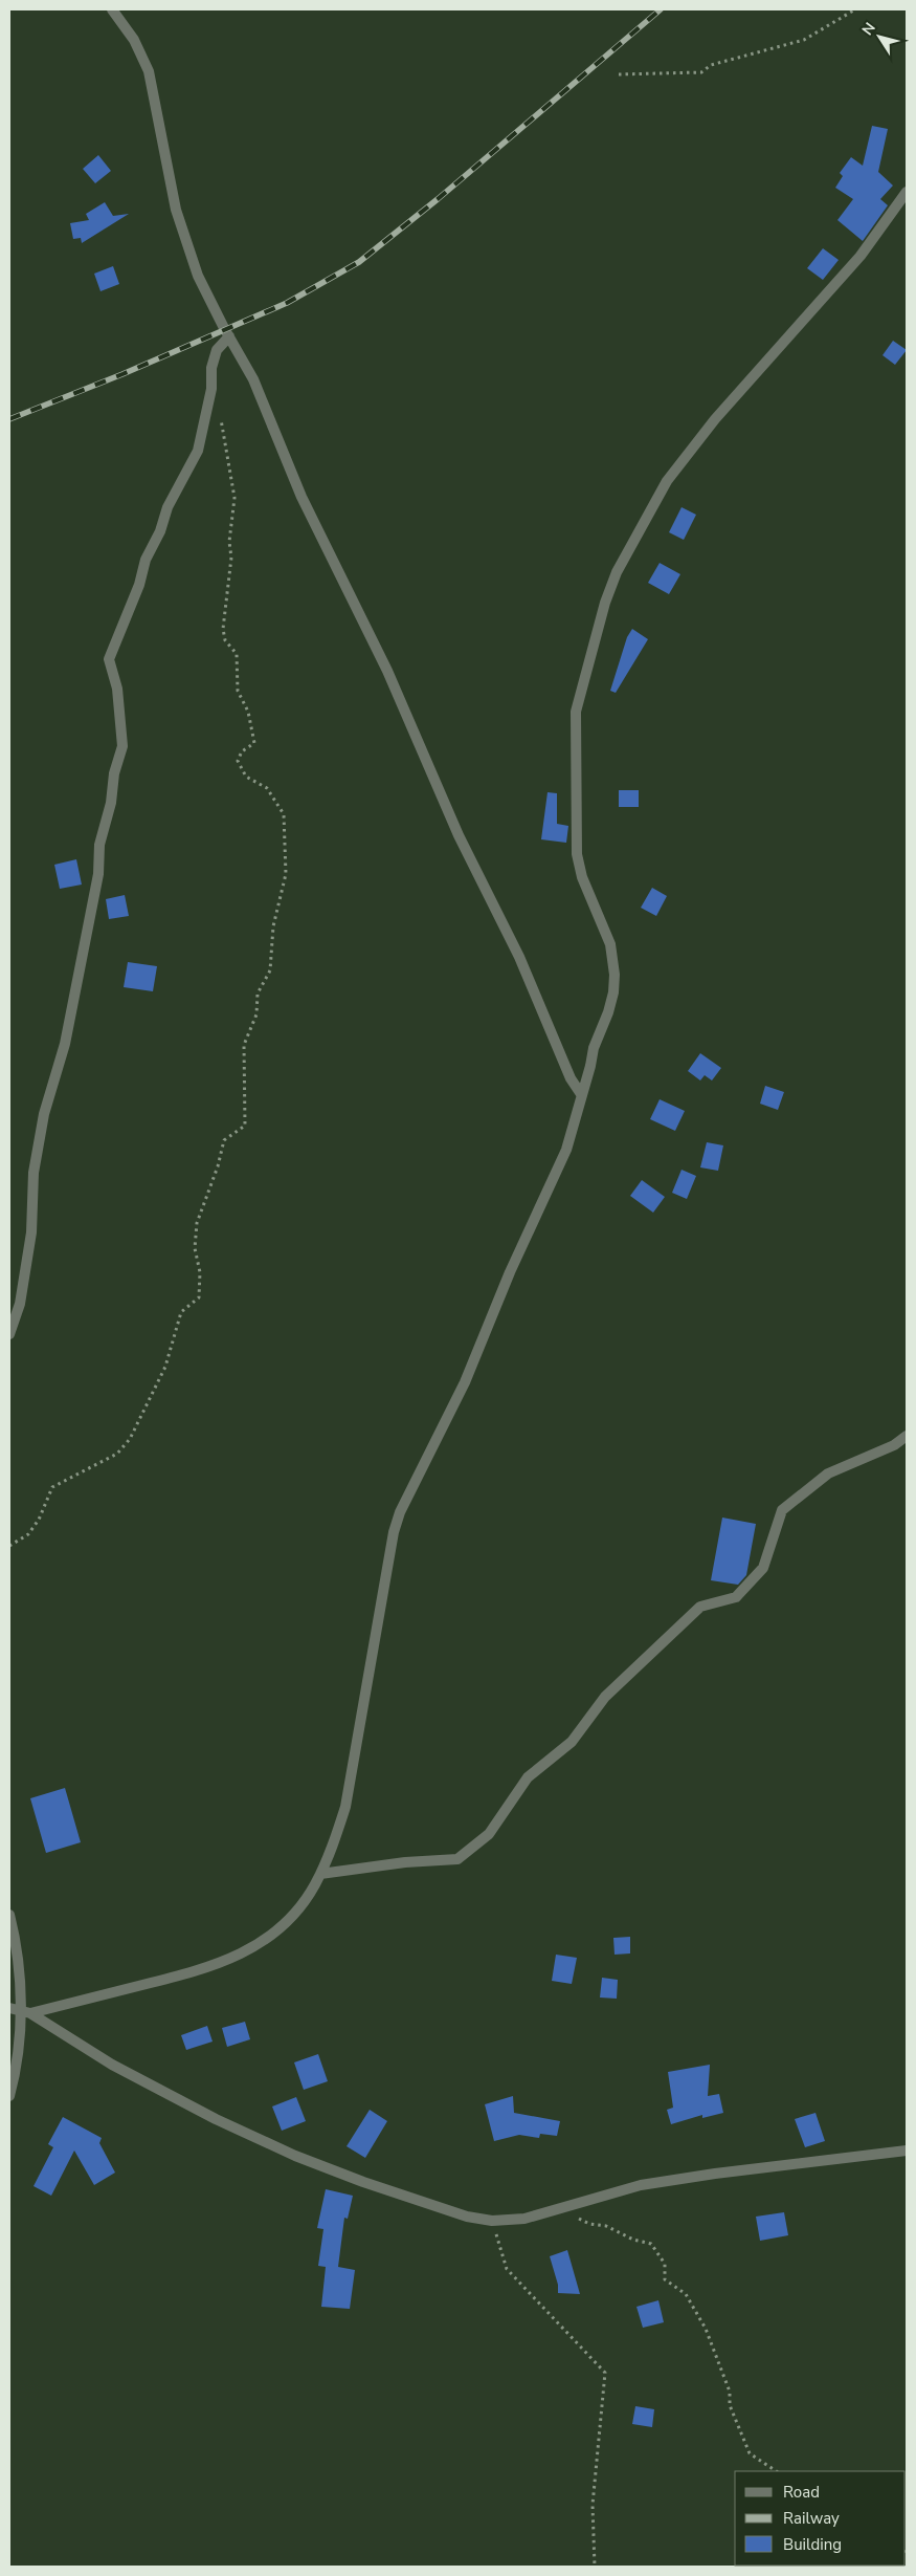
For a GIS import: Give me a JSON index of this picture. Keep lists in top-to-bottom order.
{
  "legend": ["Road", "Railway", "Building"],
  "north": "top left"
}
